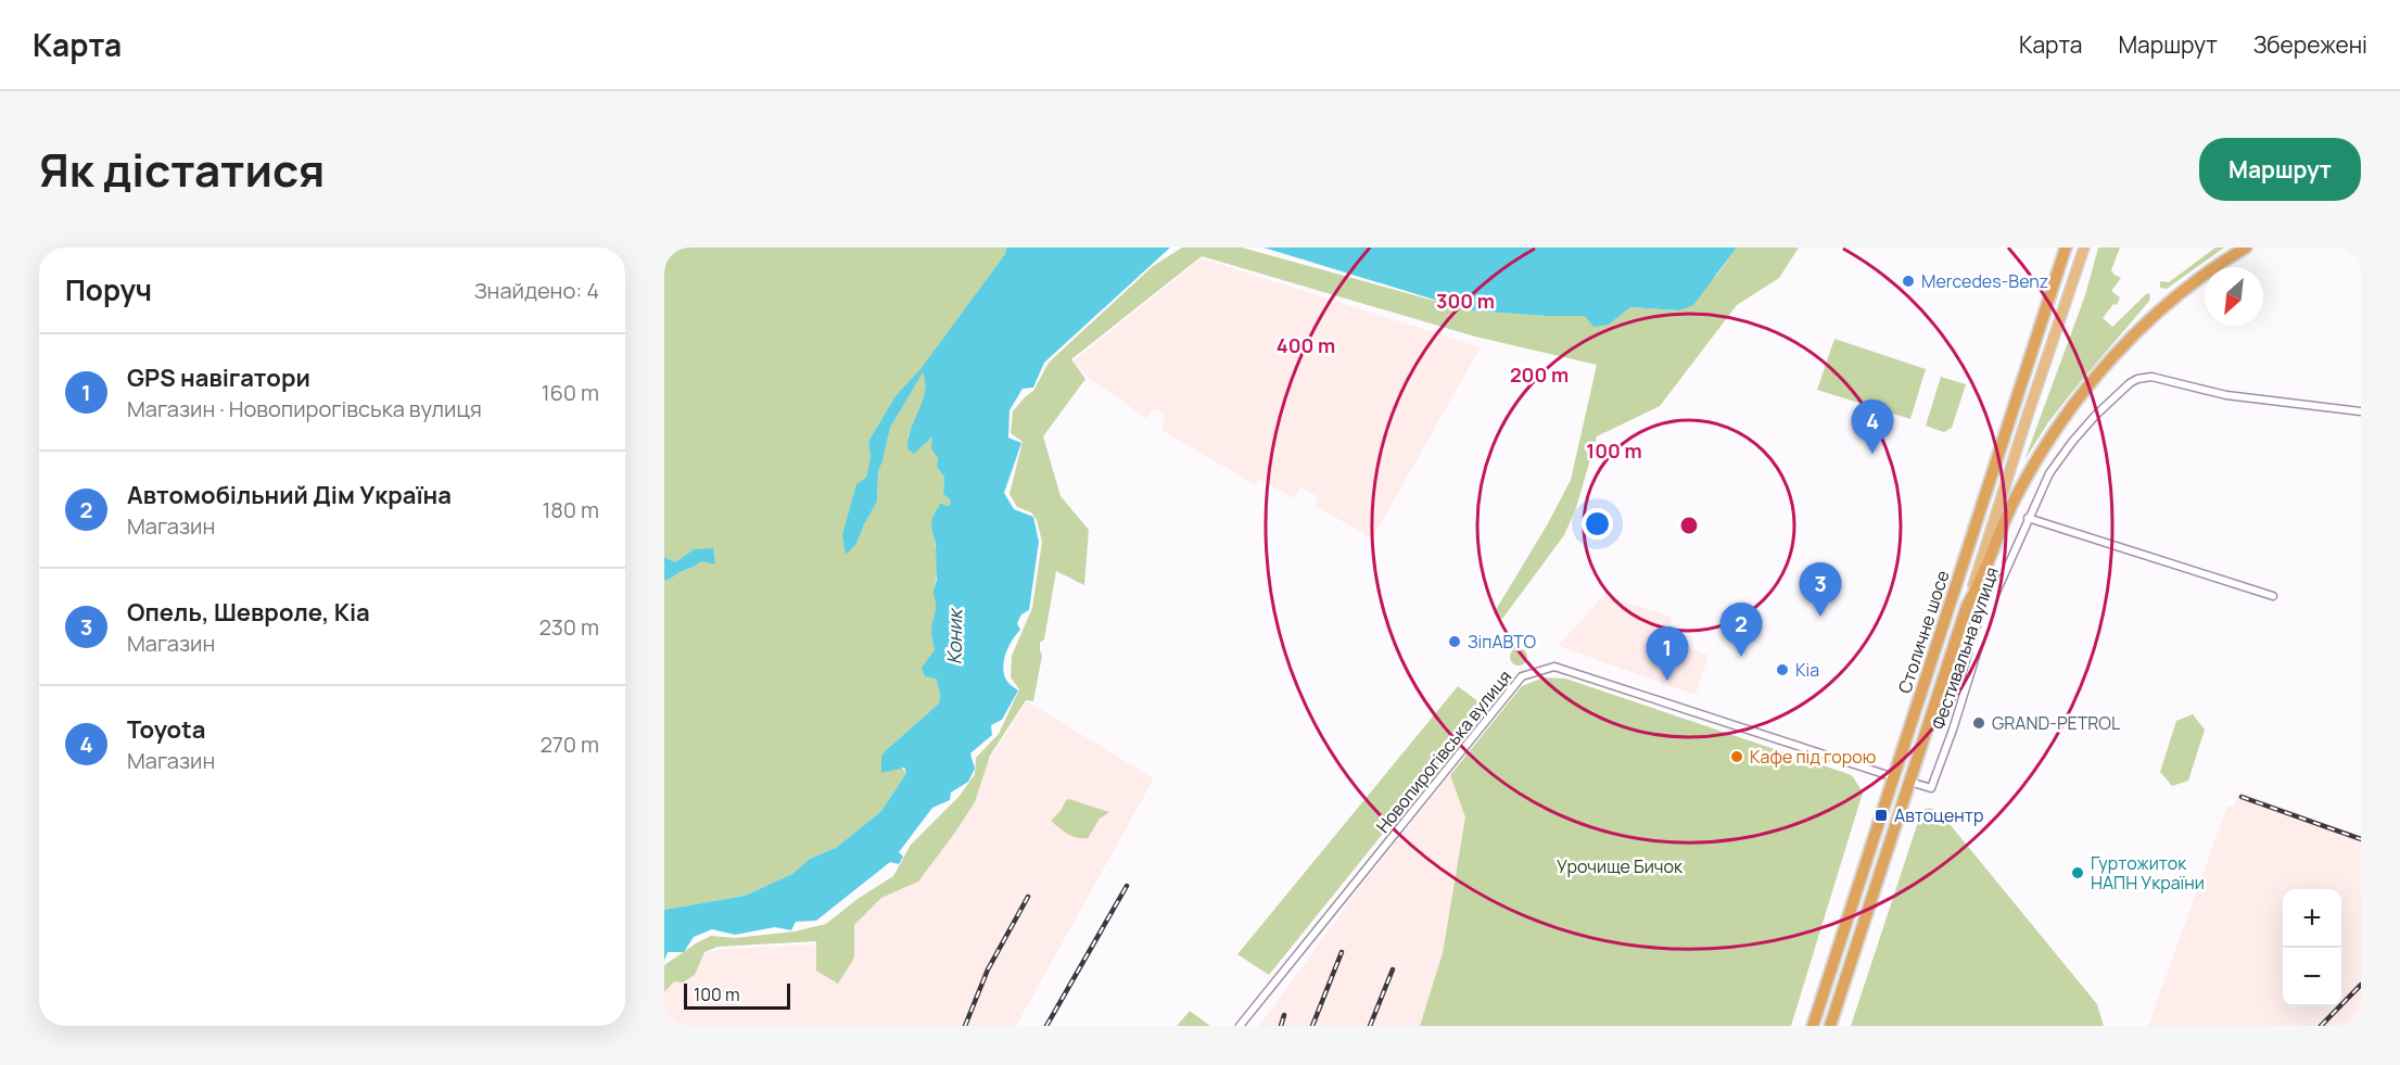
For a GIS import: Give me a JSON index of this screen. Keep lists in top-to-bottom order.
{
  "streets": {
    "highway": ["Столичне шосе"],
    "street": ["Фестивальна вулиця", "Новопирогівська вулиця"]
  },
  "crossings": [
    ["Столичне шосе", "Фестивальна вулиця"],
    ["Столичне шосе", "Новопирогівська вулиця"]
  ],
  "water": ["Коник"],
  "parks": ["Урочище Бичок"],
  "places": {
    "other": [
      "Mercedes-Benz",
      "ЗіпАВТО",
      "Kia",
      "GRAND-PETROL",
      "Кафе під горою",
      "Гуртожиток НАПН України"
    ],
    "transit": ["Автоцентр"]
  },
  "scale_bar": "100 m",
  "north": "bottom left",
  "page": {
    "header": "Карта",
    "nav": ["Карта", "Маршрут", "Збережені"],
    "title": "Як дістатися",
    "buttons": "Маршрут",
    "heading": ["Поруч", "Знайдено: 4"],
    "list": [
      {
        "mark": "1",
        "name": "GPS навігатори",
        "note": "Магазин · Новопирогівська вулиця",
        "value": "160 m"
      },
      {
        "mark": "2",
        "name": "Автомобільний Дім Україна",
        "note": "Магазин",
        "value": "180 m"
      },
      {
        "mark": "3",
        "name": "Опель, Шевроле, Кіа",
        "note": "Магазин",
        "value": "230 m"
      },
      {
        "mark": "4",
        "name": "Toyota",
        "note": "Магазин",
        "value": "270 m"
      }
    ],
    "pins": [
      "4",
      "3",
      "2",
      "1"
    ],
    "map_buttons": ["+", "−"],
    "scale": "100 m"
  },
  "rings": [
    "300 m",
    "400 m",
    "200 m",
    "100 m"
  ]
}
